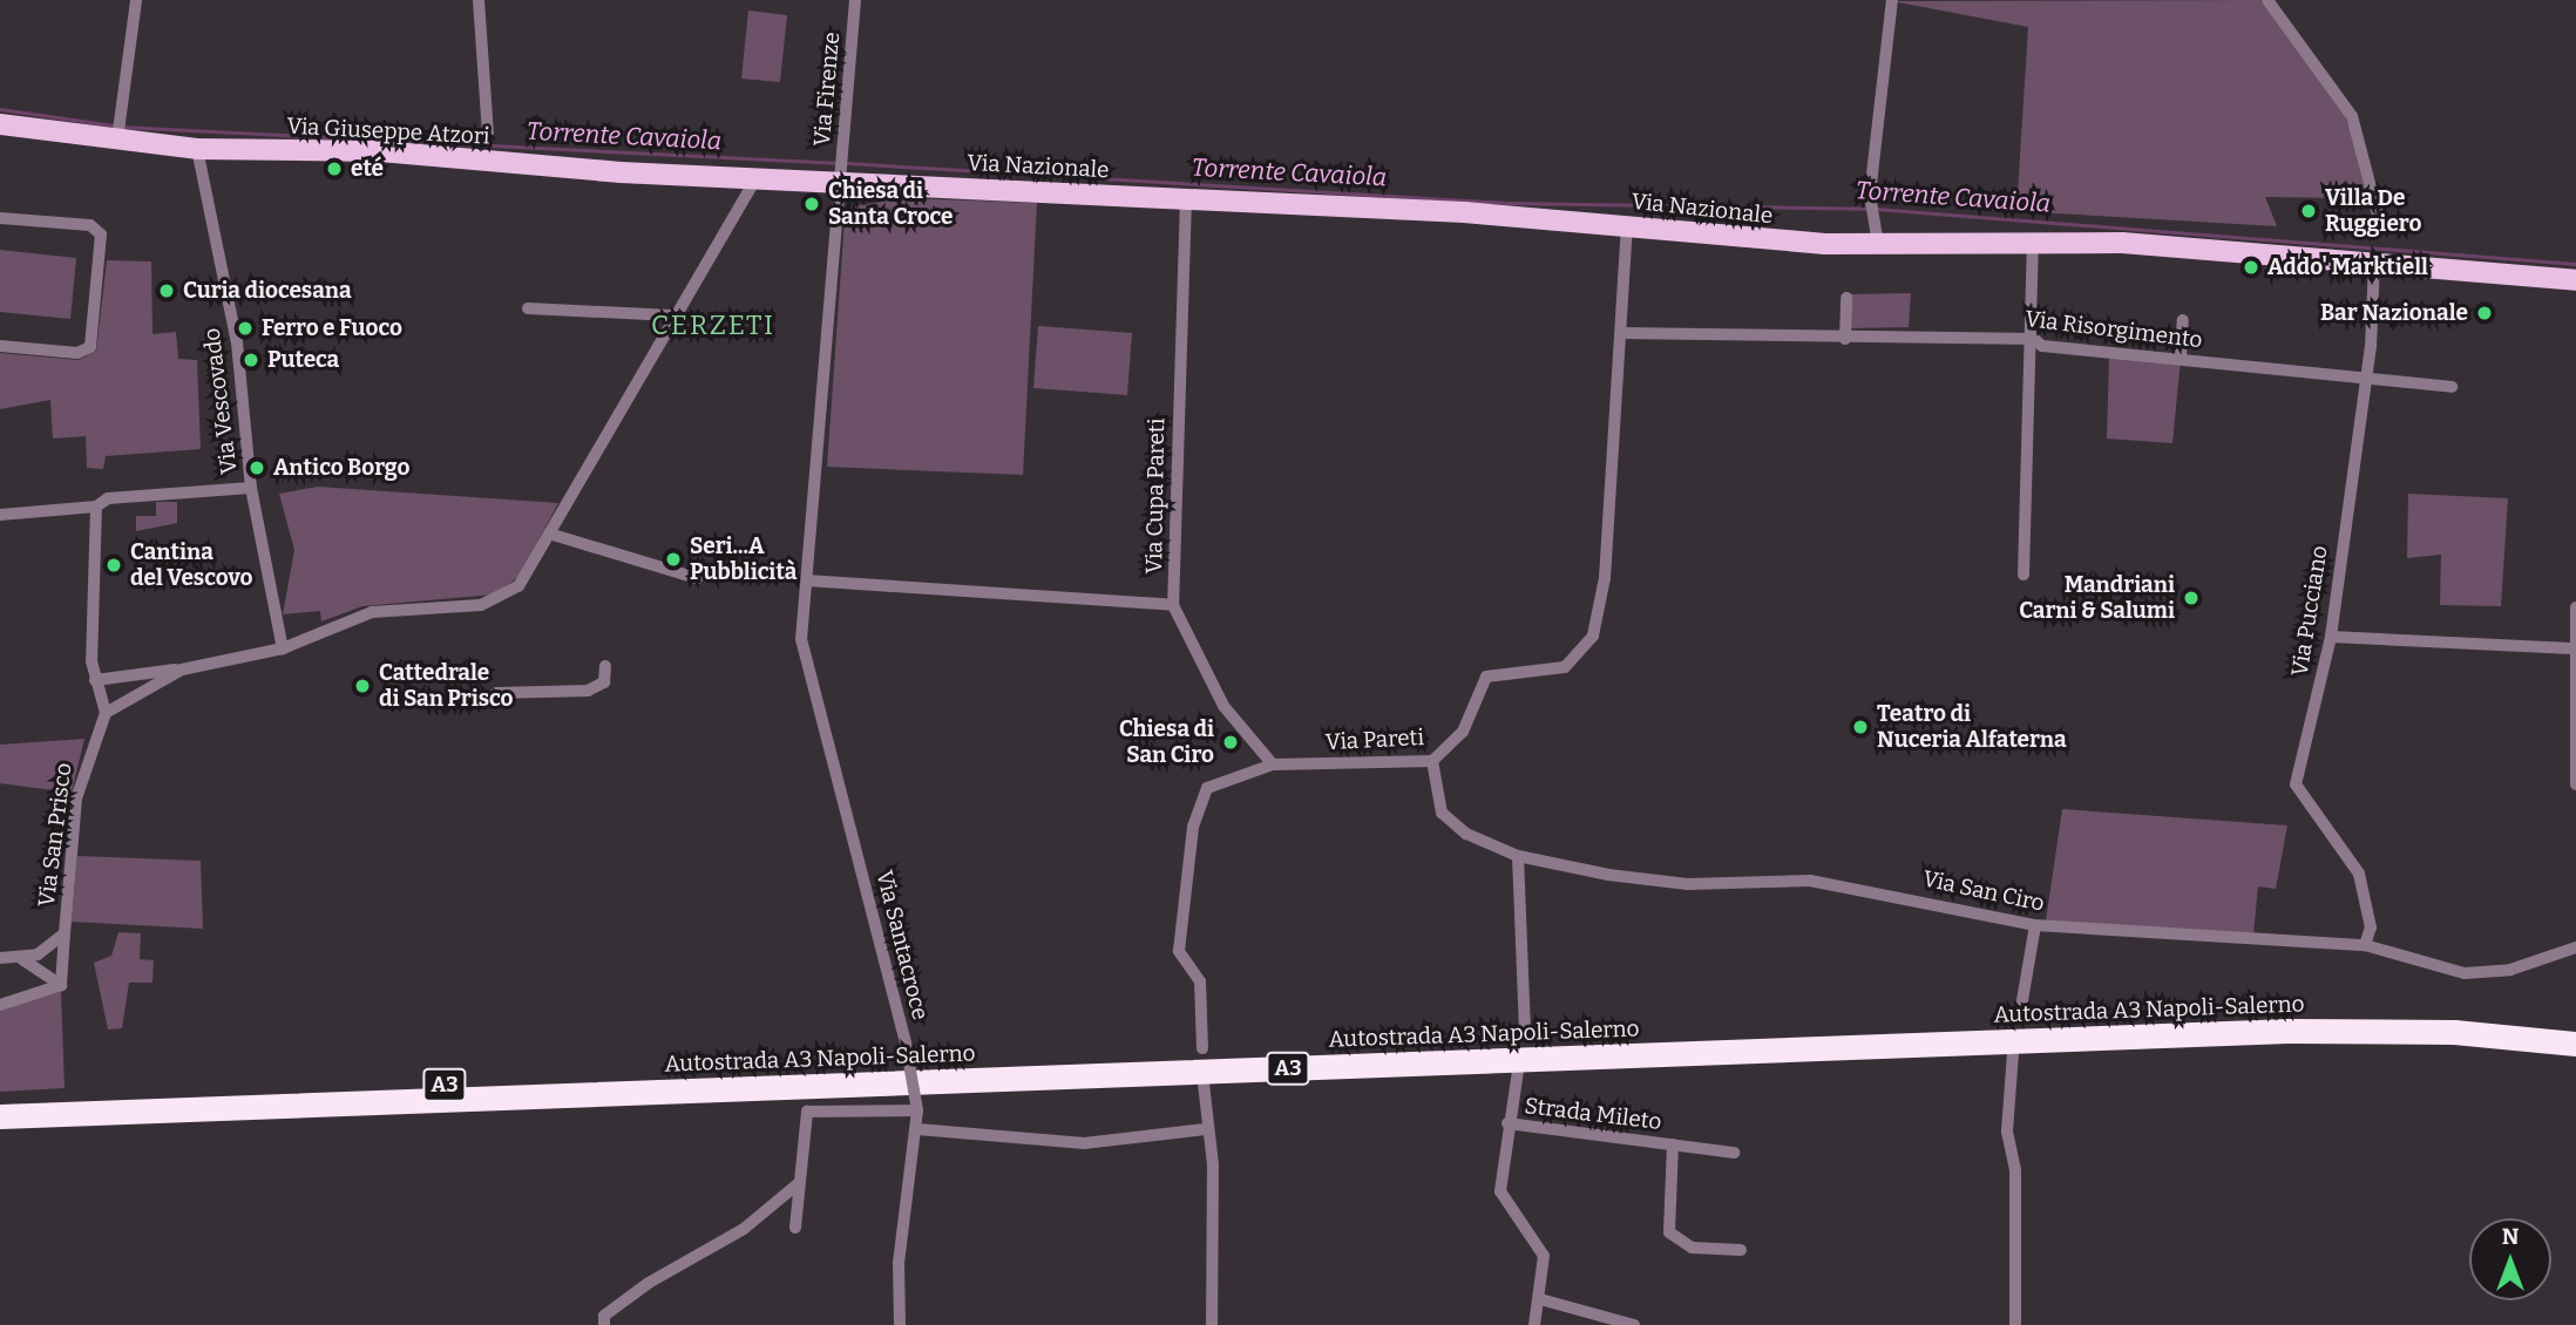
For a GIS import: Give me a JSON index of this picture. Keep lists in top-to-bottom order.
{
  "streets": {
    "highway": ["Autostrada A3 Napoli-Salerno", "A3"],
    "main road": ["Via Giuseppe Atzori", "Via Nazionale"],
    "street": [
      "Via Firenze",
      "Via Risorgimento",
      "Via Vescovado",
      "Via Cupa Pareti",
      "Via Pucciano",
      "Via Pareti",
      "Via San Prisco",
      "Via San Ciro",
      "Via Santacroce",
      "Strada Mileto"
    ]
  },
  "crossings": [
    ["Via Firenze", "Via Giuseppe Atzori"],
    ["Via Firenze", "Via Nazionale"],
    ["Via Firenze", "Via Santacroce"],
    ["Via Giuseppe Atzori", "Via Nazionale"],
    ["Via Giuseppe Atzori", "Via Vescovado"],
    ["Via Giuseppe Atzori", "Via Santacroce"],
    ["Via Nazionale", "Via Cupa Pareti"],
    ["Via Nazionale", "Via Pucciano"],
    ["Via Nazionale", "Via Pareti"],
    ["Via Nazionale", "Via Santacroce"],
    ["Via Risorgimento", "Via Pucciano"],
    ["Via Risorgimento", "Via Pareti"],
    ["Via Cupa Pareti", "Via Pareti"],
    ["Via Pucciano", "Via San Ciro"],
    ["Via Pareti", "Via San Ciro"]
  ],
  "districts": ["CERZETI"],
  "water": ["Torrente Cavaiola"],
  "places": [
    "eté",
    "Chiesa di Santa Croce",
    "Villa De Ruggiero",
    "Addo' Marktiell",
    "Curia diocesana",
    "Bar Nazionale",
    "Ferro e Fuoco",
    "Puteca",
    "Antico Borgo",
    "Seri...A Pubblicità",
    "Cantina del Vescovo",
    "Mandriani Carni & Salumi",
    "Cattedrale di San Prisco",
    "Teatro di Nuceria Alfaterna",
    "Chiesa di San Ciro"
  ],
  "north": "top"
}
